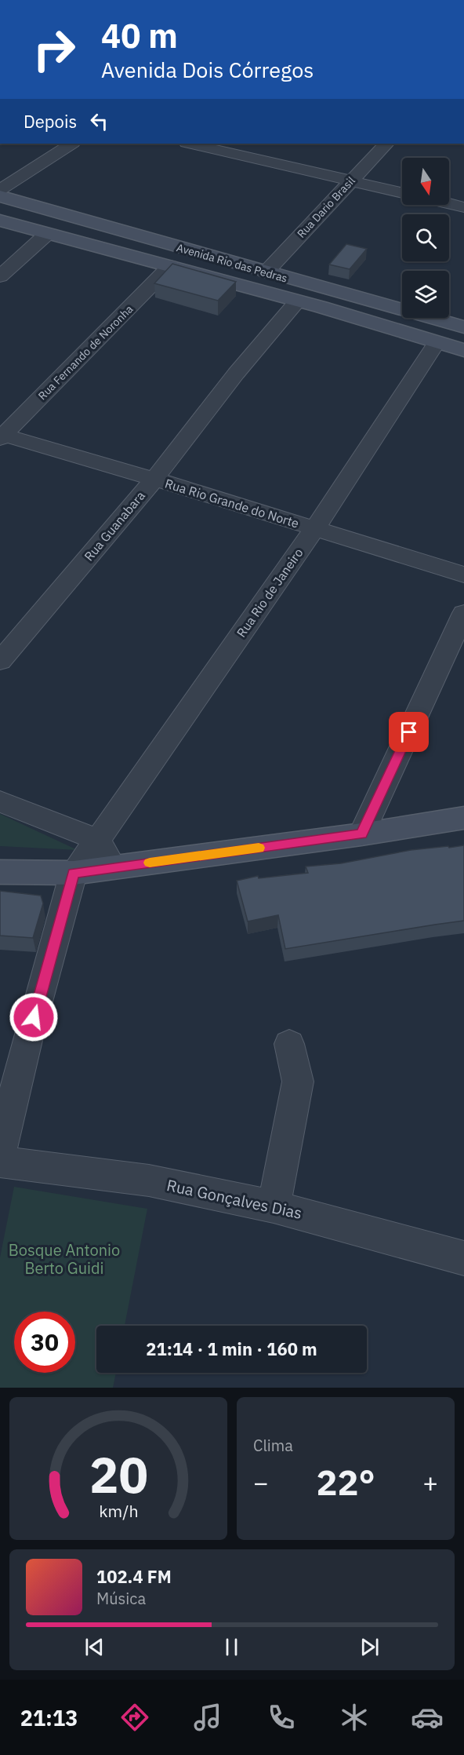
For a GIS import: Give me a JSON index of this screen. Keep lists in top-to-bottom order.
{
  "streets": {
    "main road": ["Avenida Rio das Pedras"],
    "street": [
      "Rua Dario Brasil",
      "Rua Fernando de Noronha",
      "Rua Rio Grande do Norte",
      "Rua Guanabara",
      "Rua Rio de Janeiro",
      "Rua Gonçalves Dias"
    ]
  },
  "crossings": [
    ["Rua Dario Brasil", "Avenida Rio das Pedras"],
    ["Avenida Rio das Pedras", "Rua Fernando de Noronha"],
    ["Avenida Rio das Pedras", "Rua Guanabara"],
    ["Avenida Rio das Pedras", "Rua Rio de Janeiro"],
    ["Rua Fernando de Noronha", "Rua Rio Grande do Norte"],
    ["Rua Rio Grande do Norte", "Rua Guanabara"],
    ["Rua Rio Grande do Norte", "Rua Rio de Janeiro"]
  ],
  "parks": ["Bosque Antonio Berto Guidi"],
  "north": "bottom",
  "page": {
    "turn": ["40 m", "Avenida Dois Córregos"],
    "then": "Depois",
    "limit": "30",
    "trip": "21:14 · 1 min · 160 m",
    "tile": "Clima",
    "heat": ["−", "22°", "+"],
    "song": ["102.4 FM", "Música"],
    "tabs": "21:13",
    "gauge": ["20", "km/h"]
  }
}
